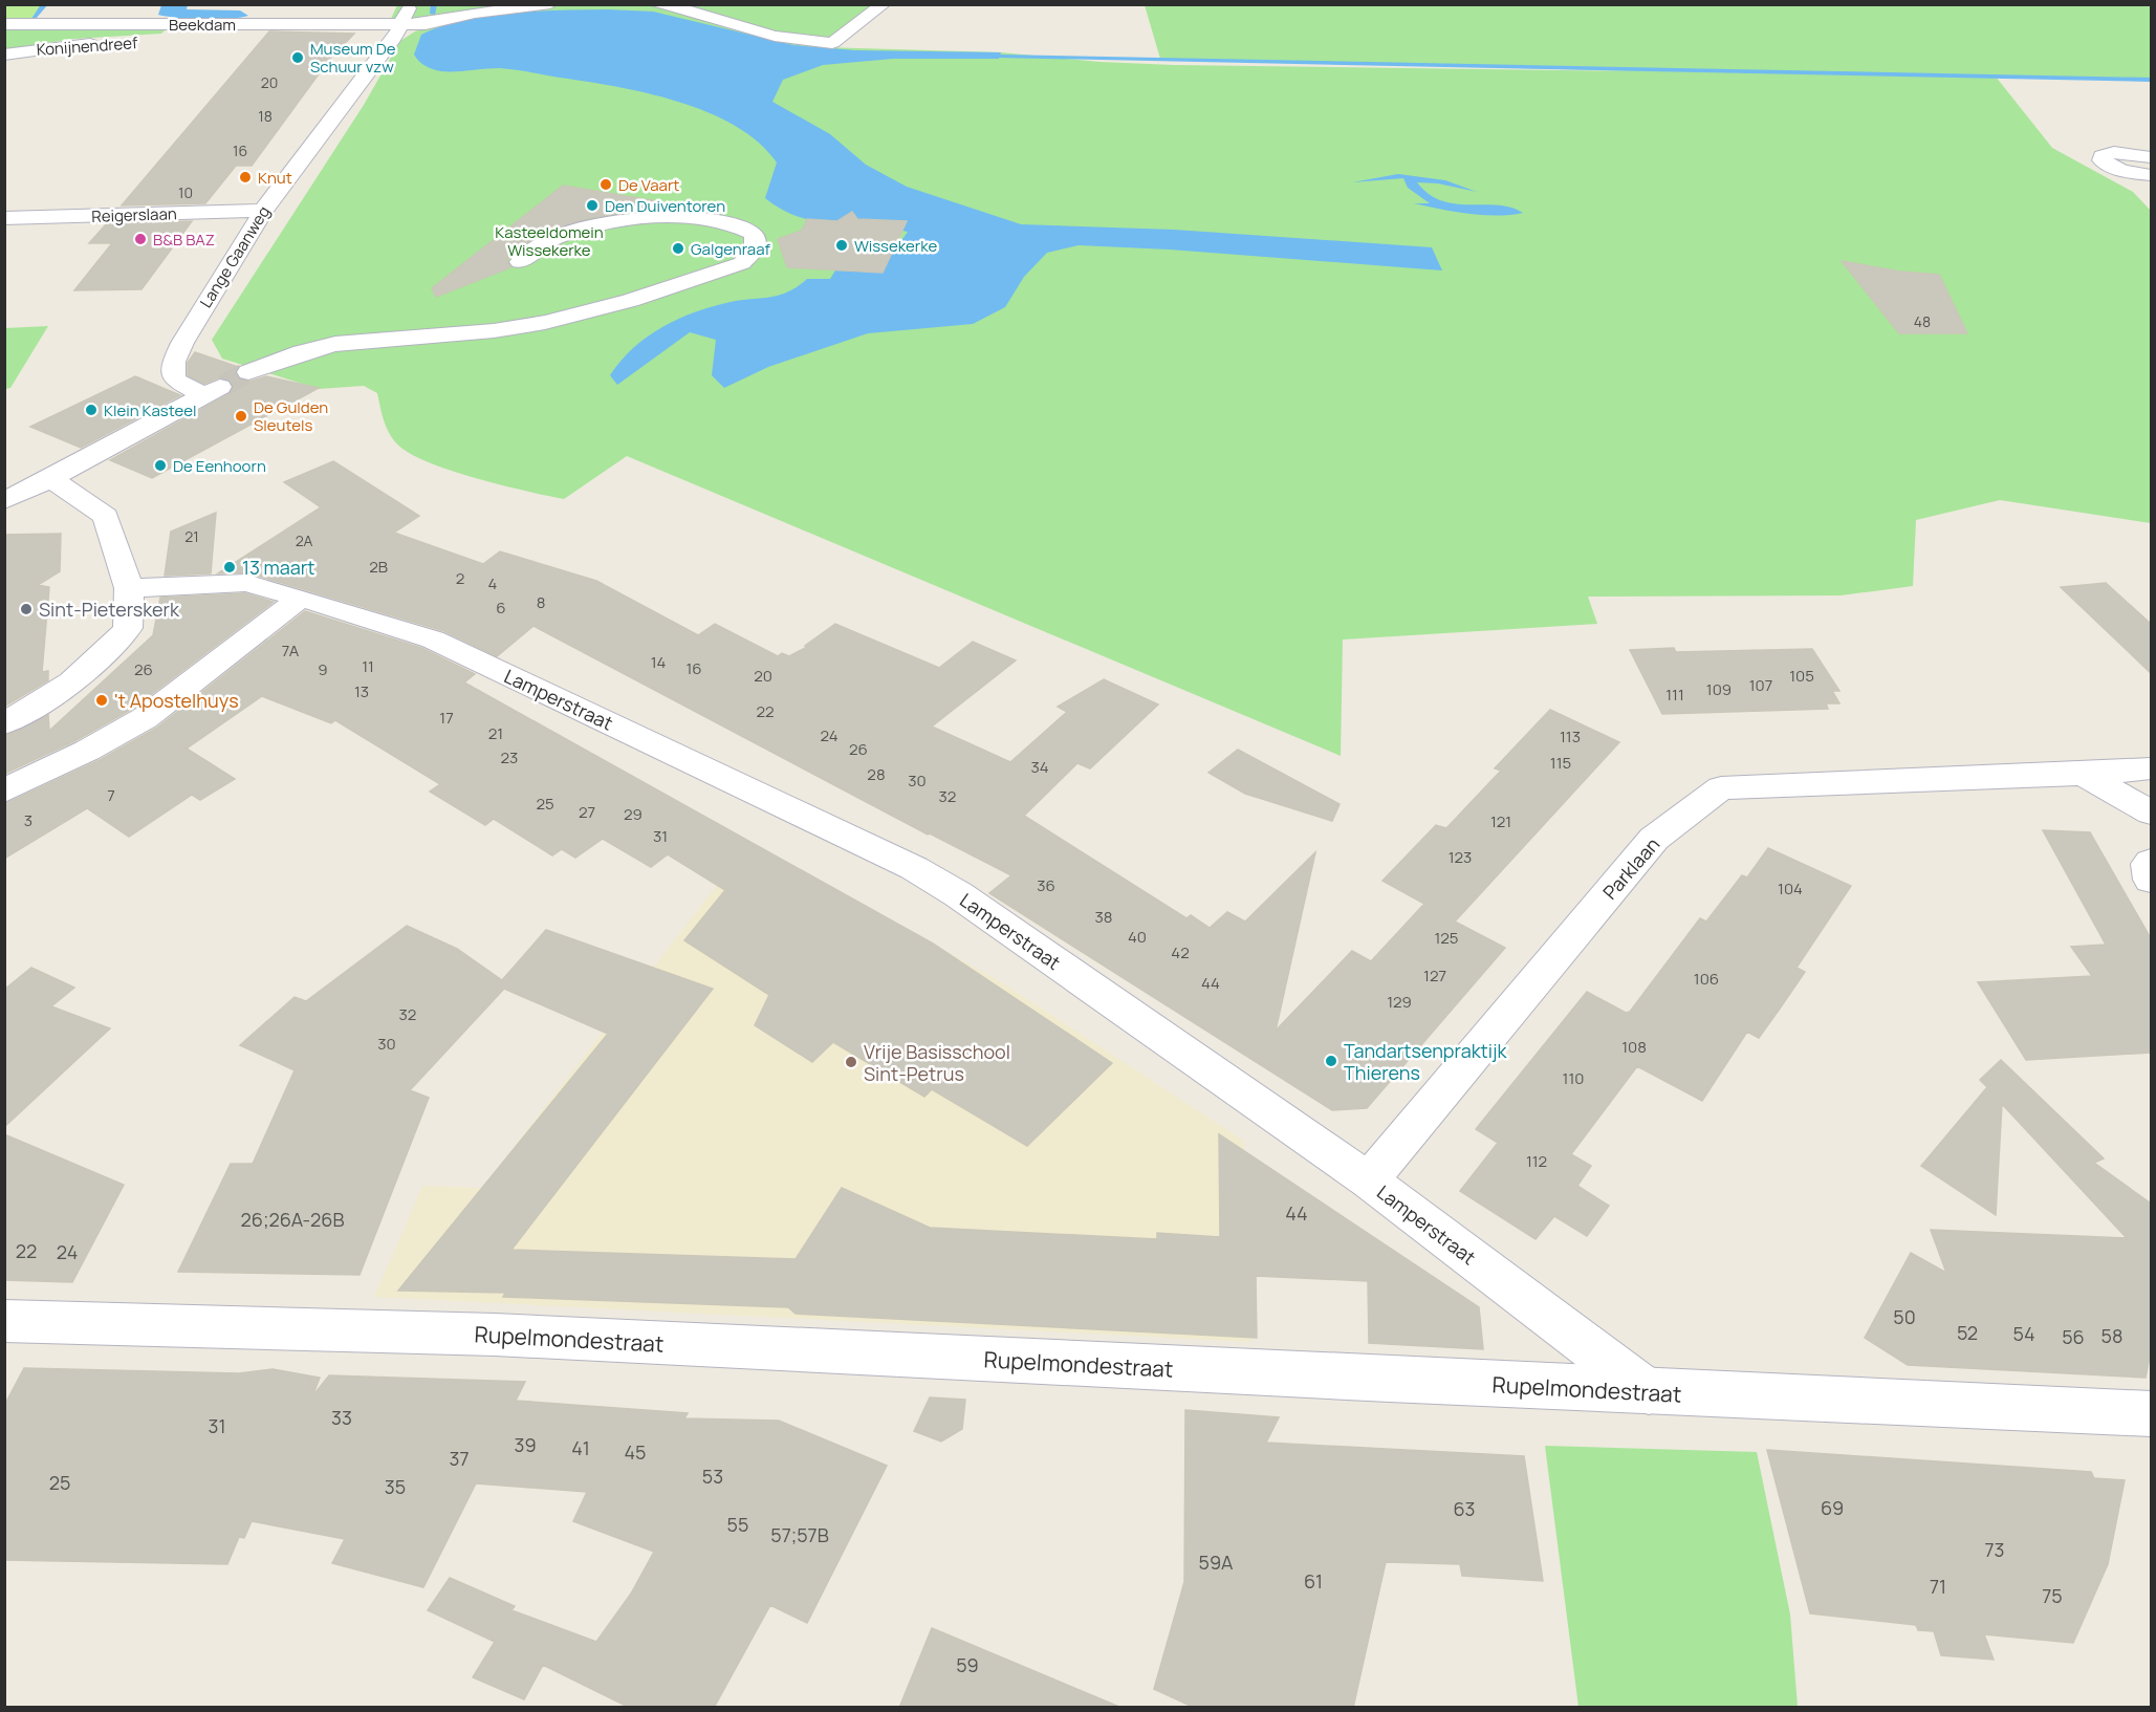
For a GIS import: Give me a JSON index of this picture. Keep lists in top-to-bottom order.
{
  "streets": {
    "street": [
      "Beekdam",
      "Konijnendreef",
      "Reigerslaan",
      "Lange Gaanweg",
      "Lamperstraat",
      "Parklaan",
      "Rupelmondestraat"
    ]
  },
  "crossings": [
    ["Beekdam", "Konijnendreef"],
    ["Beekdam", "Lange Gaanweg"],
    ["Reigerslaan", "Lange Gaanweg"],
    ["Lamperstraat", "Parklaan"],
    ["Lamperstraat", "Rupelmondestraat"]
  ],
  "parks": ["Kasteeldomein Wissekerke"],
  "places": [
    "Museum De Schuur vzw",
    "Knut",
    "De Vaart",
    "Den Duiventoren",
    "B&B BAZ",
    "Wissekerke",
    "Galgenraaf",
    "Klein Kasteel",
    "De Gulden Sleutels",
    "De Eenhoorn",
    "13 maart",
    "Sint-Pieterskerk",
    "'t Apostelhuys",
    "Tandartsenpraktijk Thierens",
    "Vrije Basisschool Sint-Petrus"
  ],
  "house_numbers": [
    "20",
    "18",
    "16",
    "10",
    "48",
    "21",
    "2A",
    "2B",
    "2",
    "4",
    "8",
    "6",
    "7A",
    "14",
    "11",
    "16",
    "26",
    "9",
    "20",
    "105",
    "107",
    "109",
    "13",
    "111",
    "22",
    "17",
    "21",
    "24",
    "113",
    "26",
    "23",
    "115",
    "34",
    "28",
    "30",
    "7",
    "32",
    "25",
    "27",
    "29",
    "3",
    "121",
    "31",
    "123",
    "36",
    "104",
    "38",
    "40",
    "125",
    "42",
    "127",
    "106",
    "44",
    "129",
    "32",
    "30",
    "108",
    "110",
    "112",
    "44",
    "26;26A-26B",
    "22",
    "24",
    "50",
    "52",
    "54",
    "58",
    "56",
    "33",
    "31",
    "39",
    "41",
    "45",
    "37",
    "53",
    "25",
    "35",
    "69",
    "63",
    "55",
    "57;57B",
    "73",
    "59A",
    "61",
    "71",
    "75",
    "59"
  ]
}
